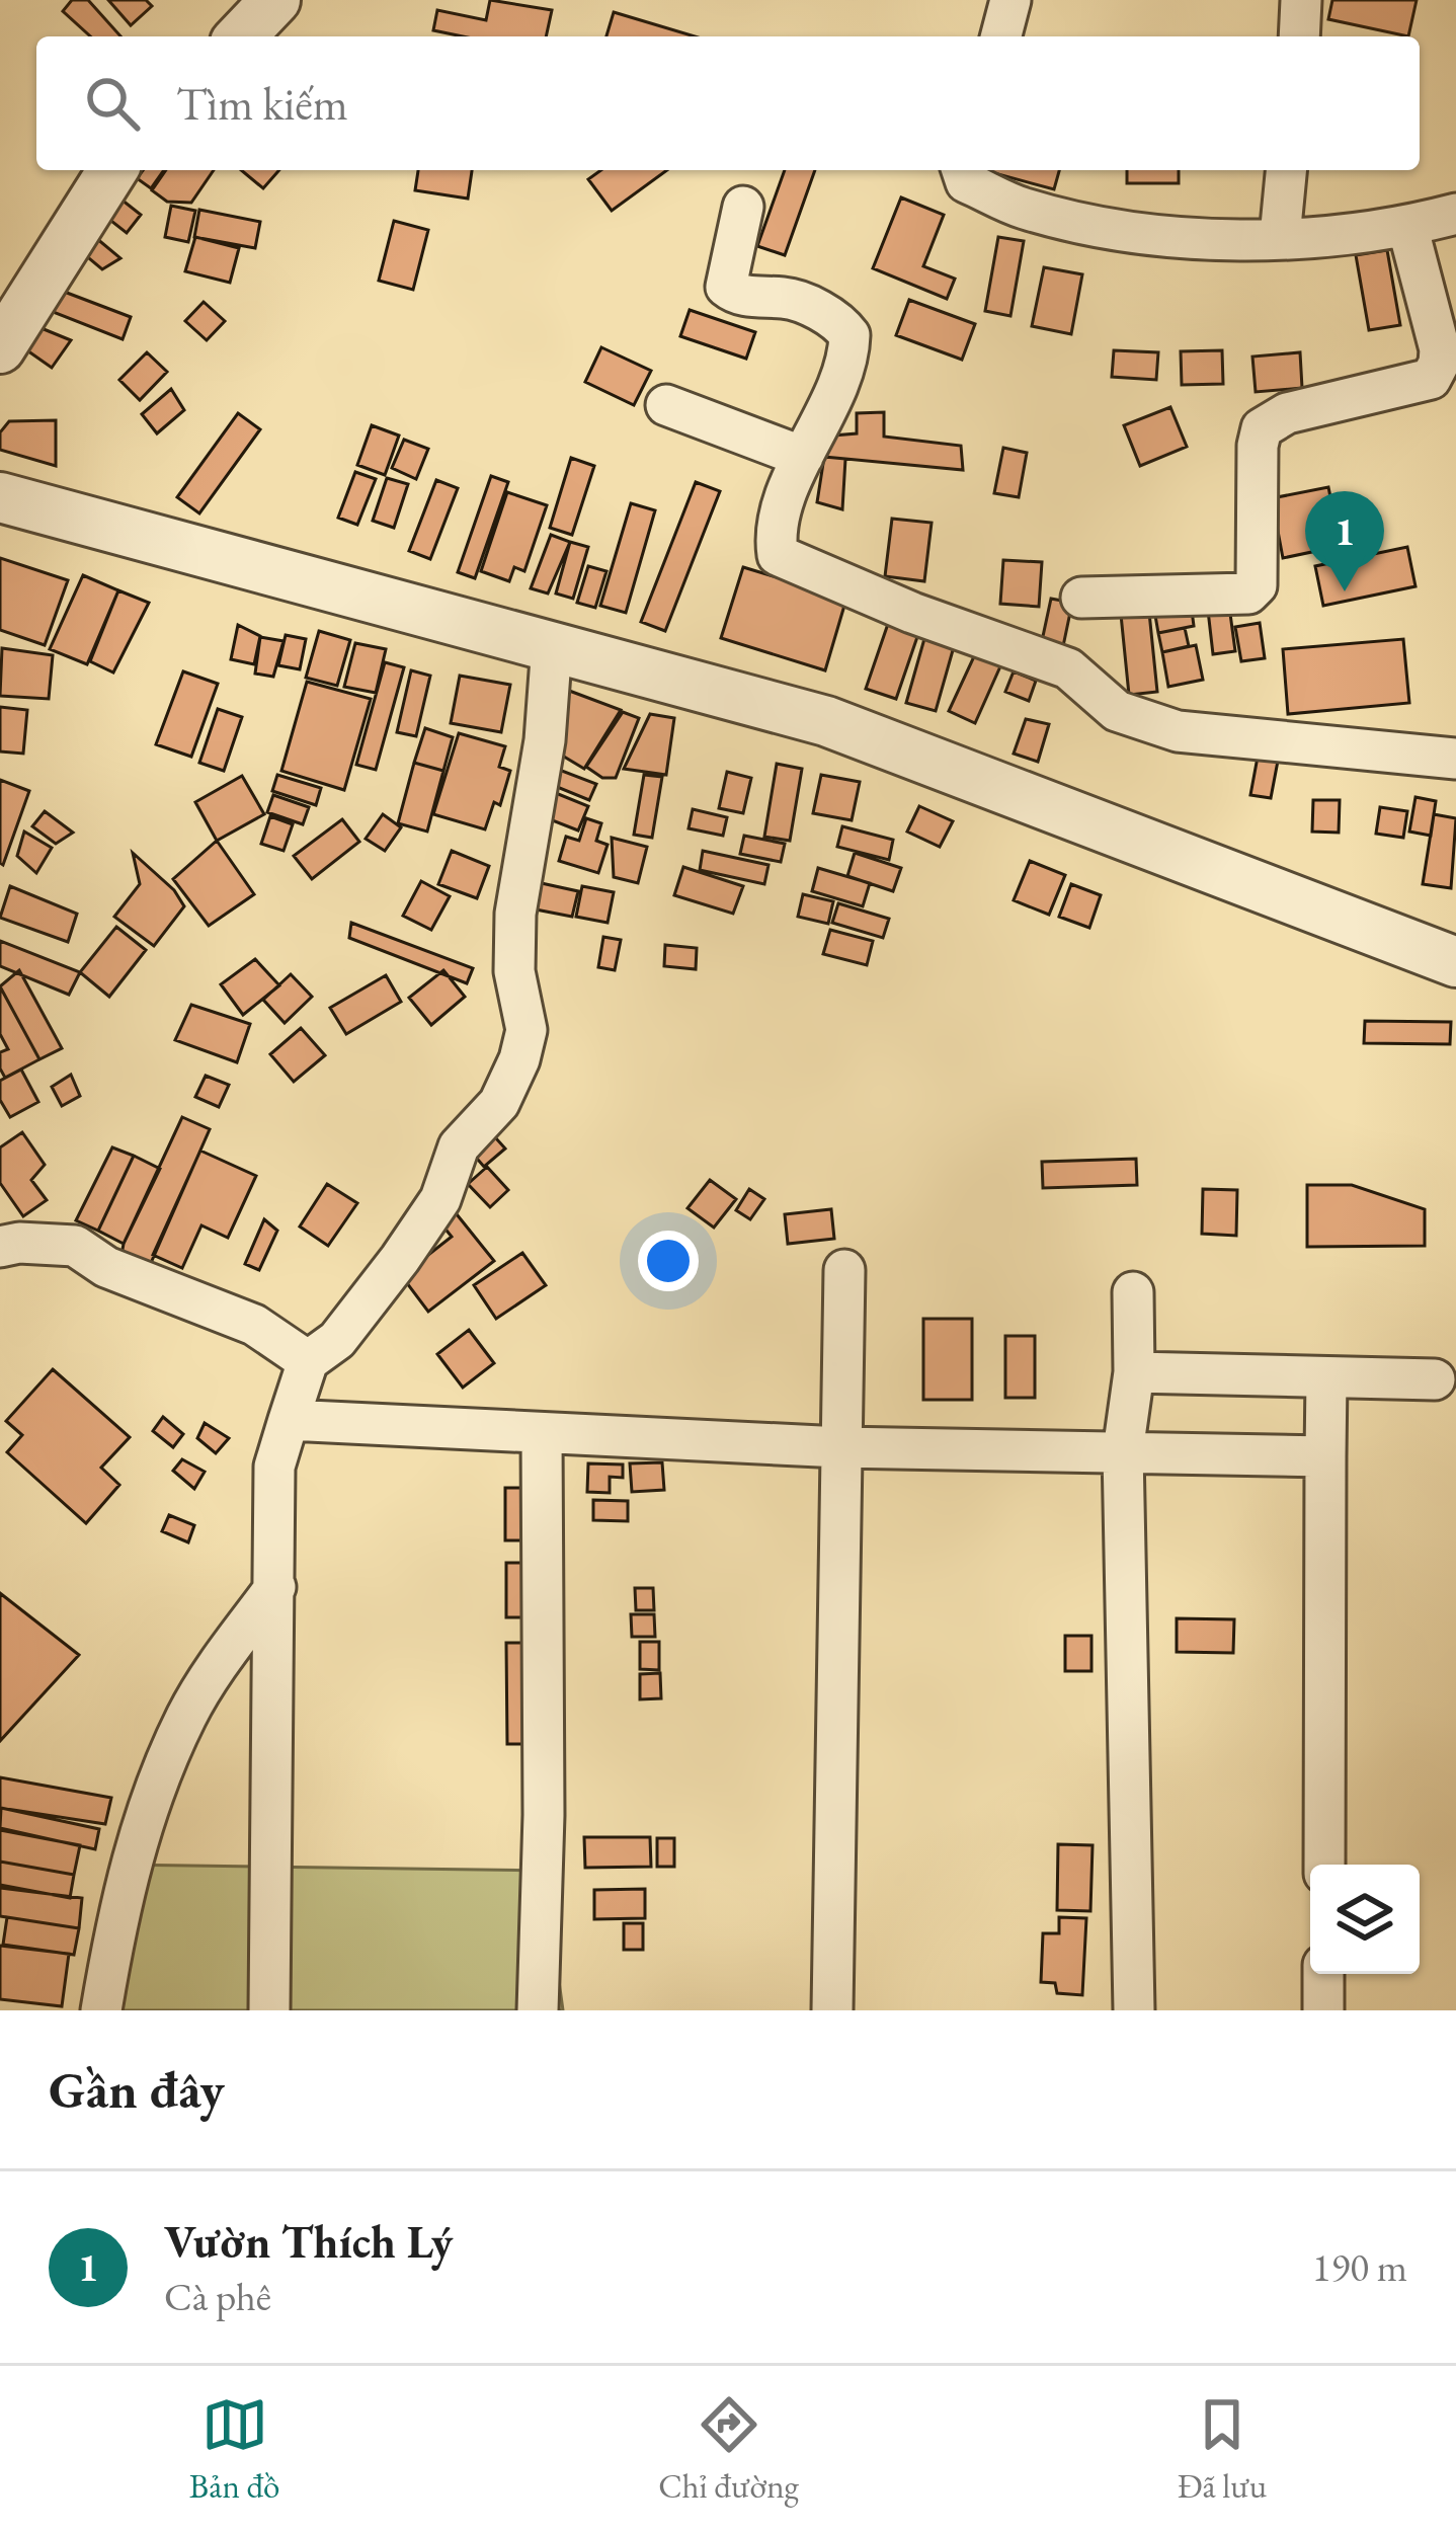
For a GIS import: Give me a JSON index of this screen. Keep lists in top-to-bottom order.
{
  "page": {
    "search": "Tìm kiếm",
    "pins": "1",
    "heading": "Gần đây",
    "list": [
      {
        "mark": "1",
        "name": "Vườn Thích Lý",
        "note": "Cà phê",
        "value": "190 m"
      }
    ],
    "nav": ["Bản đồ", "Chỉ đường", "Đã lưu"]
  }
}
